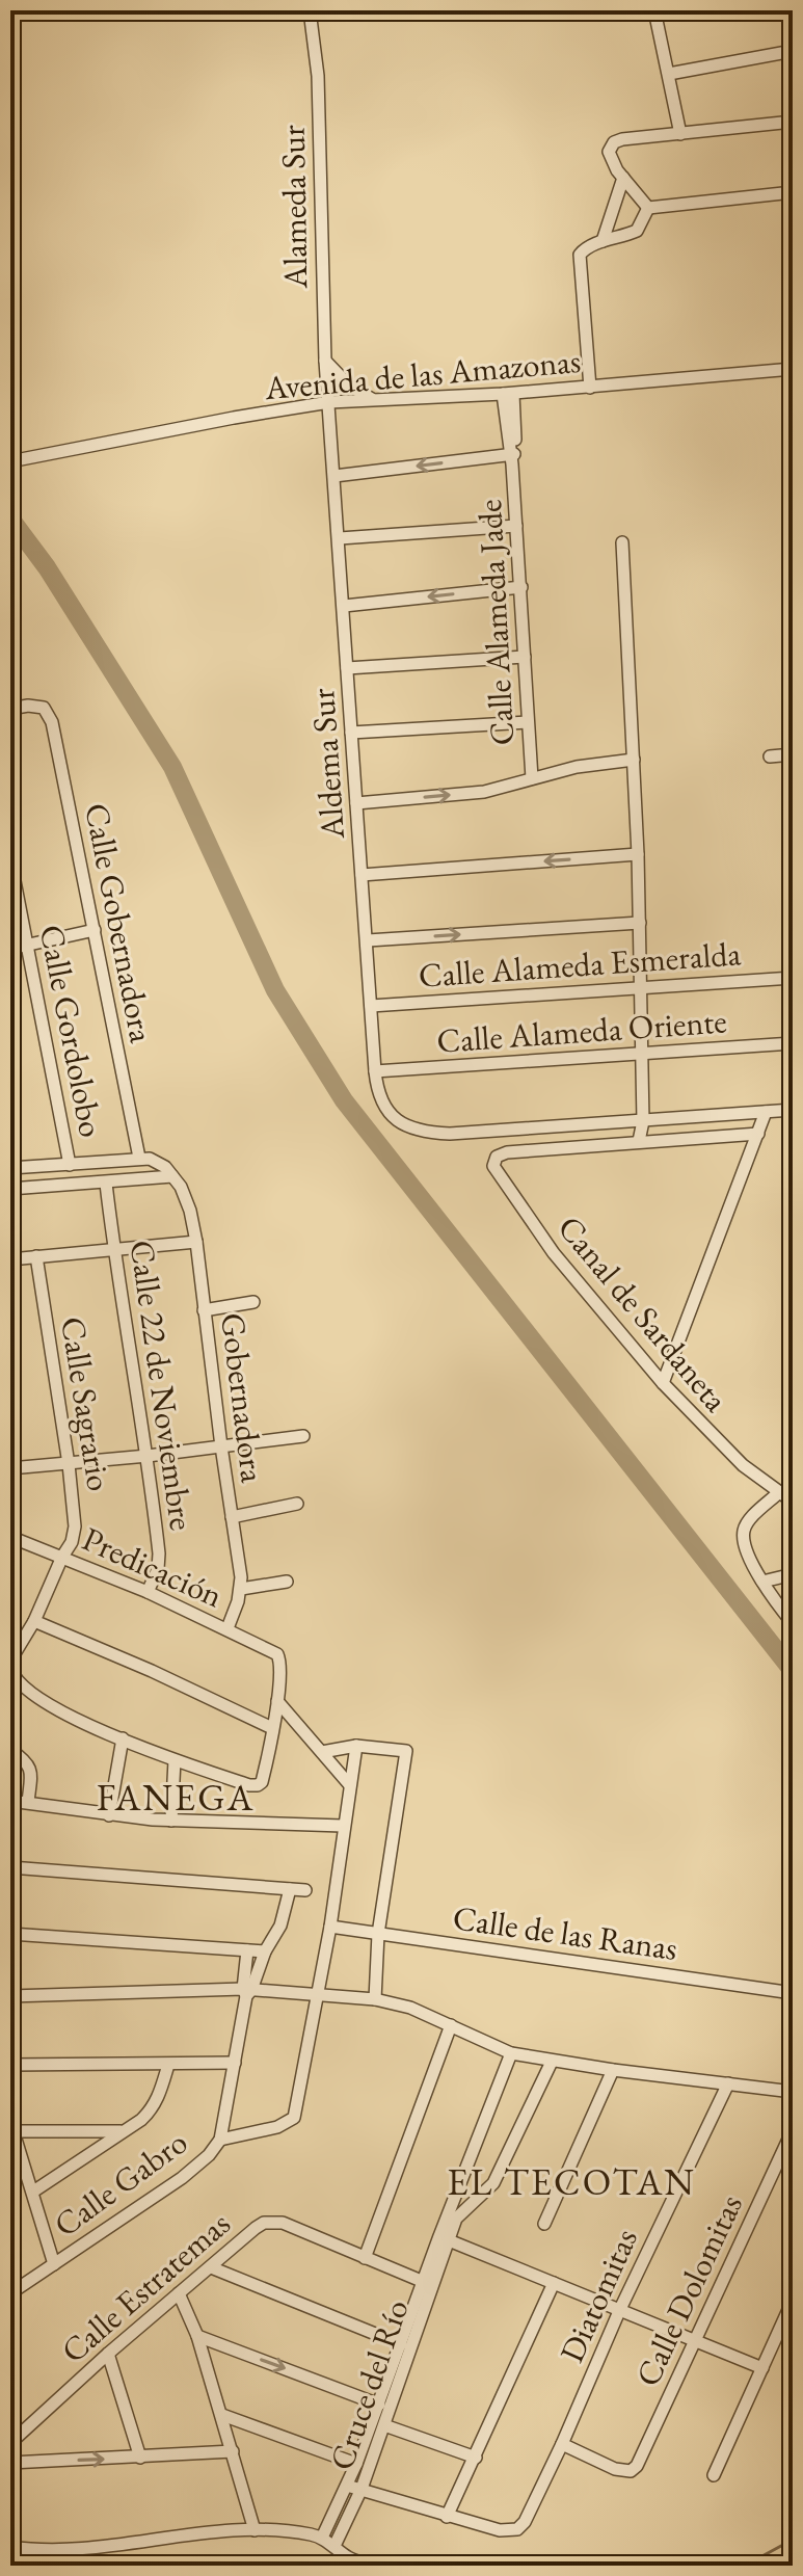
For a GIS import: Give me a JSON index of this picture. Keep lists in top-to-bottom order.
{
  "streets": {
    "street": [
      "Alameda Sur",
      "Avenida de las Amazonas",
      "Calle Alameda Jade",
      "Aldema Sur",
      "Calle Gobernadora",
      "Calle Alameda Esmeralda",
      "Calle Gordolobo",
      "Calle Alameda Oriente",
      "Canal de Sardaneta",
      "Calle 22 de Noviembre",
      "Gobernadora",
      "Calle Sagrario",
      "Predicación",
      "Calle de las Ranas",
      "Calle Gabro",
      "Calle Estratemas",
      "Calle Dolomitas",
      "Diatomitas",
      "Cruce del Río"
    ]
  },
  "crossings": [
    ["Alameda Sur", "Avenida de las Amazonas"],
    ["Alameda Sur", "Aldema Sur"],
    ["Avenida de las Amazonas", "Calle Alameda Jade"],
    ["Avenida de las Amazonas", "Aldema Sur"],
    ["Aldema Sur", "Calle Alameda Esmeralda"],
    ["Aldema Sur", "Calle Alameda Oriente"],
    ["Calle 22 de Noviembre", "Predicación"],
    ["Gobernadora", "Predicación"],
    ["Calle Sagrario", "Predicación"],
    ["Calle Estratemas", "Cruce del Río"],
    ["Calle Dolomitas", "Diatomitas"]
  ],
  "districts": ["FANEGA", "EL TECOTAN"]
}
